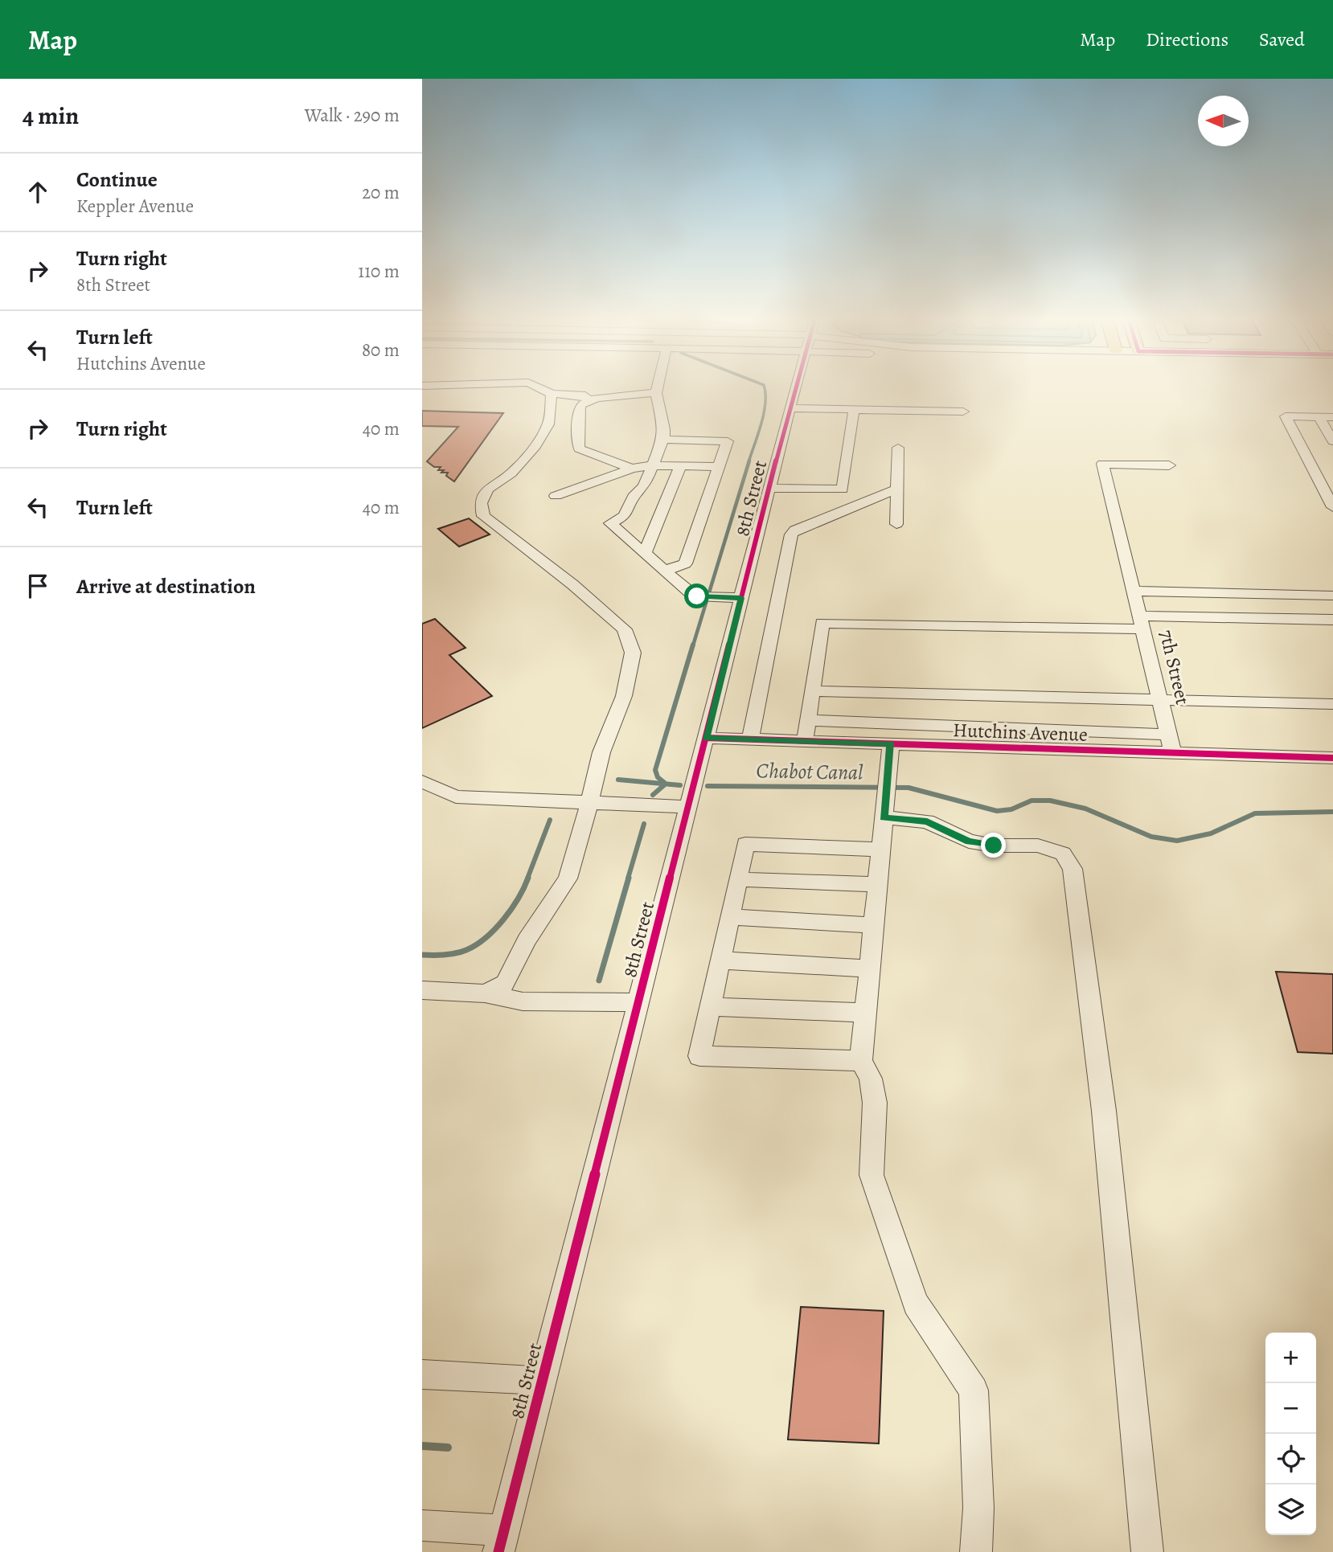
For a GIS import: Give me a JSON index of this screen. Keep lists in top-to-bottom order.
{
  "streets": {
    "street": ["8th Street", "7th Street", "Hutchins Avenue"]
  },
  "crossings": [
    ["8th Street", "Hutchins Avenue"],
    ["7th Street", "Hutchins Avenue"]
  ],
  "water": ["Chabot Canal"],
  "north": "left",
  "page": {
    "header": "Map",
    "nav": ["Map", "Directions", "Saved"],
    "heading": ["4 min", "Walk · 290 m"],
    "list": [
      ["Continue", "Keppler Avenue", "20 m"],
      ["Turn right", "8th Street", "110 m"],
      ["Turn left", "Hutchins Avenue", "80 m"],
      ["Turn right", "40 m"],
      ["Turn left", "40 m"],
      "Arrive at destination"
    ],
    "map_buttons": ["+", "−"]
  }
}
